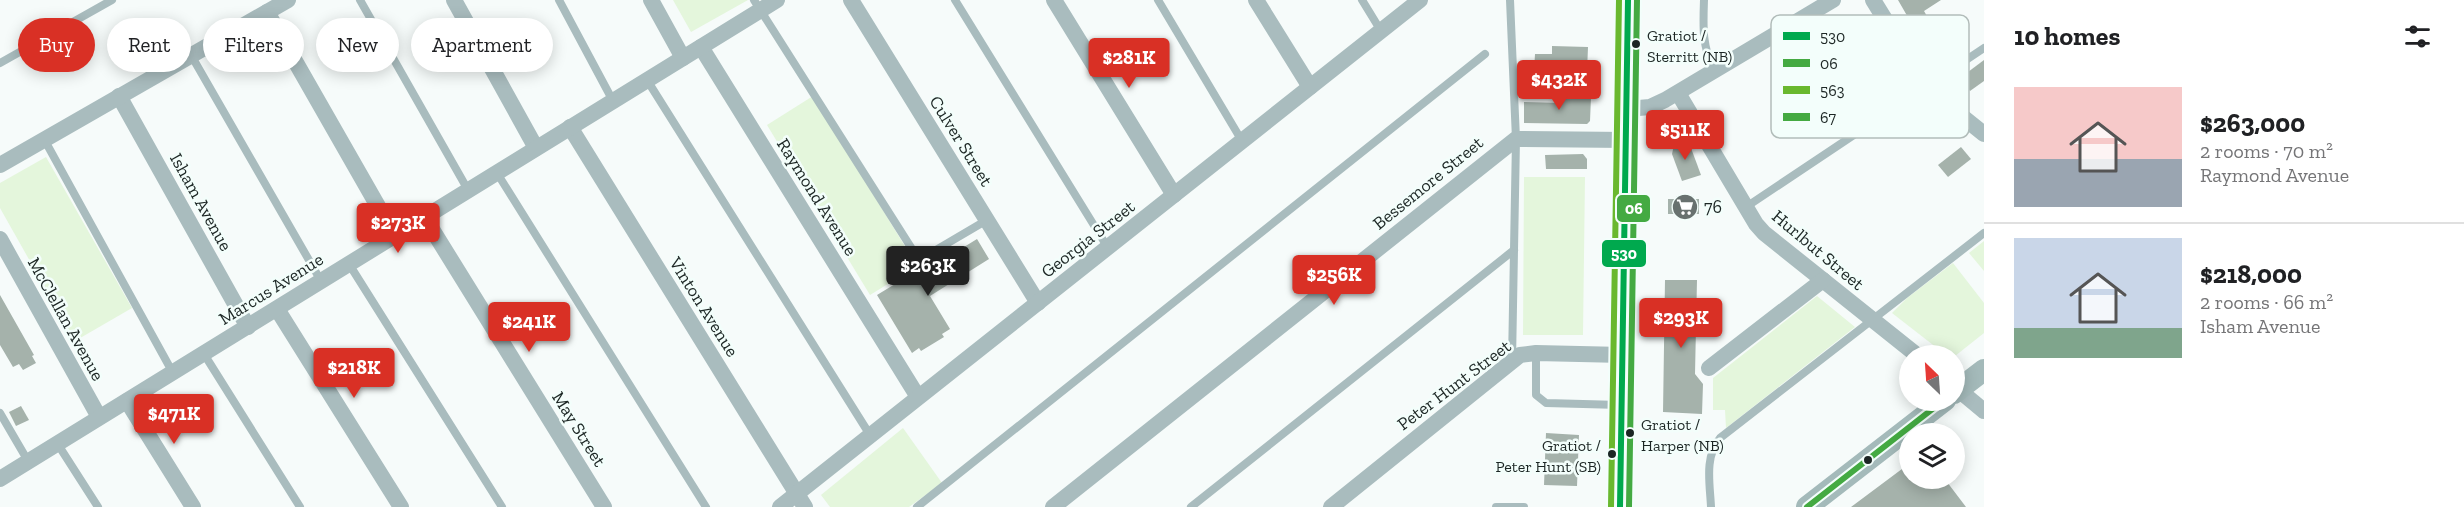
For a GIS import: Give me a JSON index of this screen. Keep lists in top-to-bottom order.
{
  "streets": {
    "street": [
      "Culver Street",
      "Bessemore Street",
      "Raymond Avenue",
      "Isham Avenue",
      "Georgia Street",
      "Hurlbut Street",
      "Marcus Avenue",
      "Vinton Avenue",
      "McClellan Avenue",
      "Peter Hunt Street",
      "May Street"
    ]
  },
  "crossings": [
    ["Culver Street", "Georgia Street"],
    ["Raymond Avenue", "Georgia Street"],
    ["Raymond Avenue", "Marcus Avenue"],
    ["Isham Avenue", "Marcus Avenue"],
    ["Georgia Street", "Vinton Avenue"],
    ["Marcus Avenue", "Vinton Avenue"],
    ["Marcus Avenue", "McClellan Avenue"],
    ["Marcus Avenue", "May Street"]
  ],
  "places": {
    "other": ["Gratiot / Sterritt (NB)", "Gratiot / Harper (NB)", "Gratiot / Peter Hunt (SB)"],
    "supermarket": ["76"]
  },
  "lines": [
    "transit line 530",
    "transit line 06",
    "transit line 563",
    "transit line 67"
  ],
  "legend": [
    "530",
    "06",
    "563",
    "67"
  ],
  "north": "top left",
  "page": {
    "heading": "10 homes",
    "chip": [
      "Buy",
      "Rent",
      "Filters",
      "New",
      "Apartment"
    ],
    "price": [
      "$281K",
      "$432K",
      "$511K",
      "$273K",
      "$263K",
      "$256K",
      "$293K",
      "$241K",
      "$218K",
      "$471K"
    ],
    "list": [
      {
        "name": "$263,000",
        "note": "2 rooms · 70 m² · Raymond Avenue"
      },
      {
        "name": "$218,000",
        "note": "2 rooms · 66 m² · Isham Avenue"
      }
    ]
  }
}
